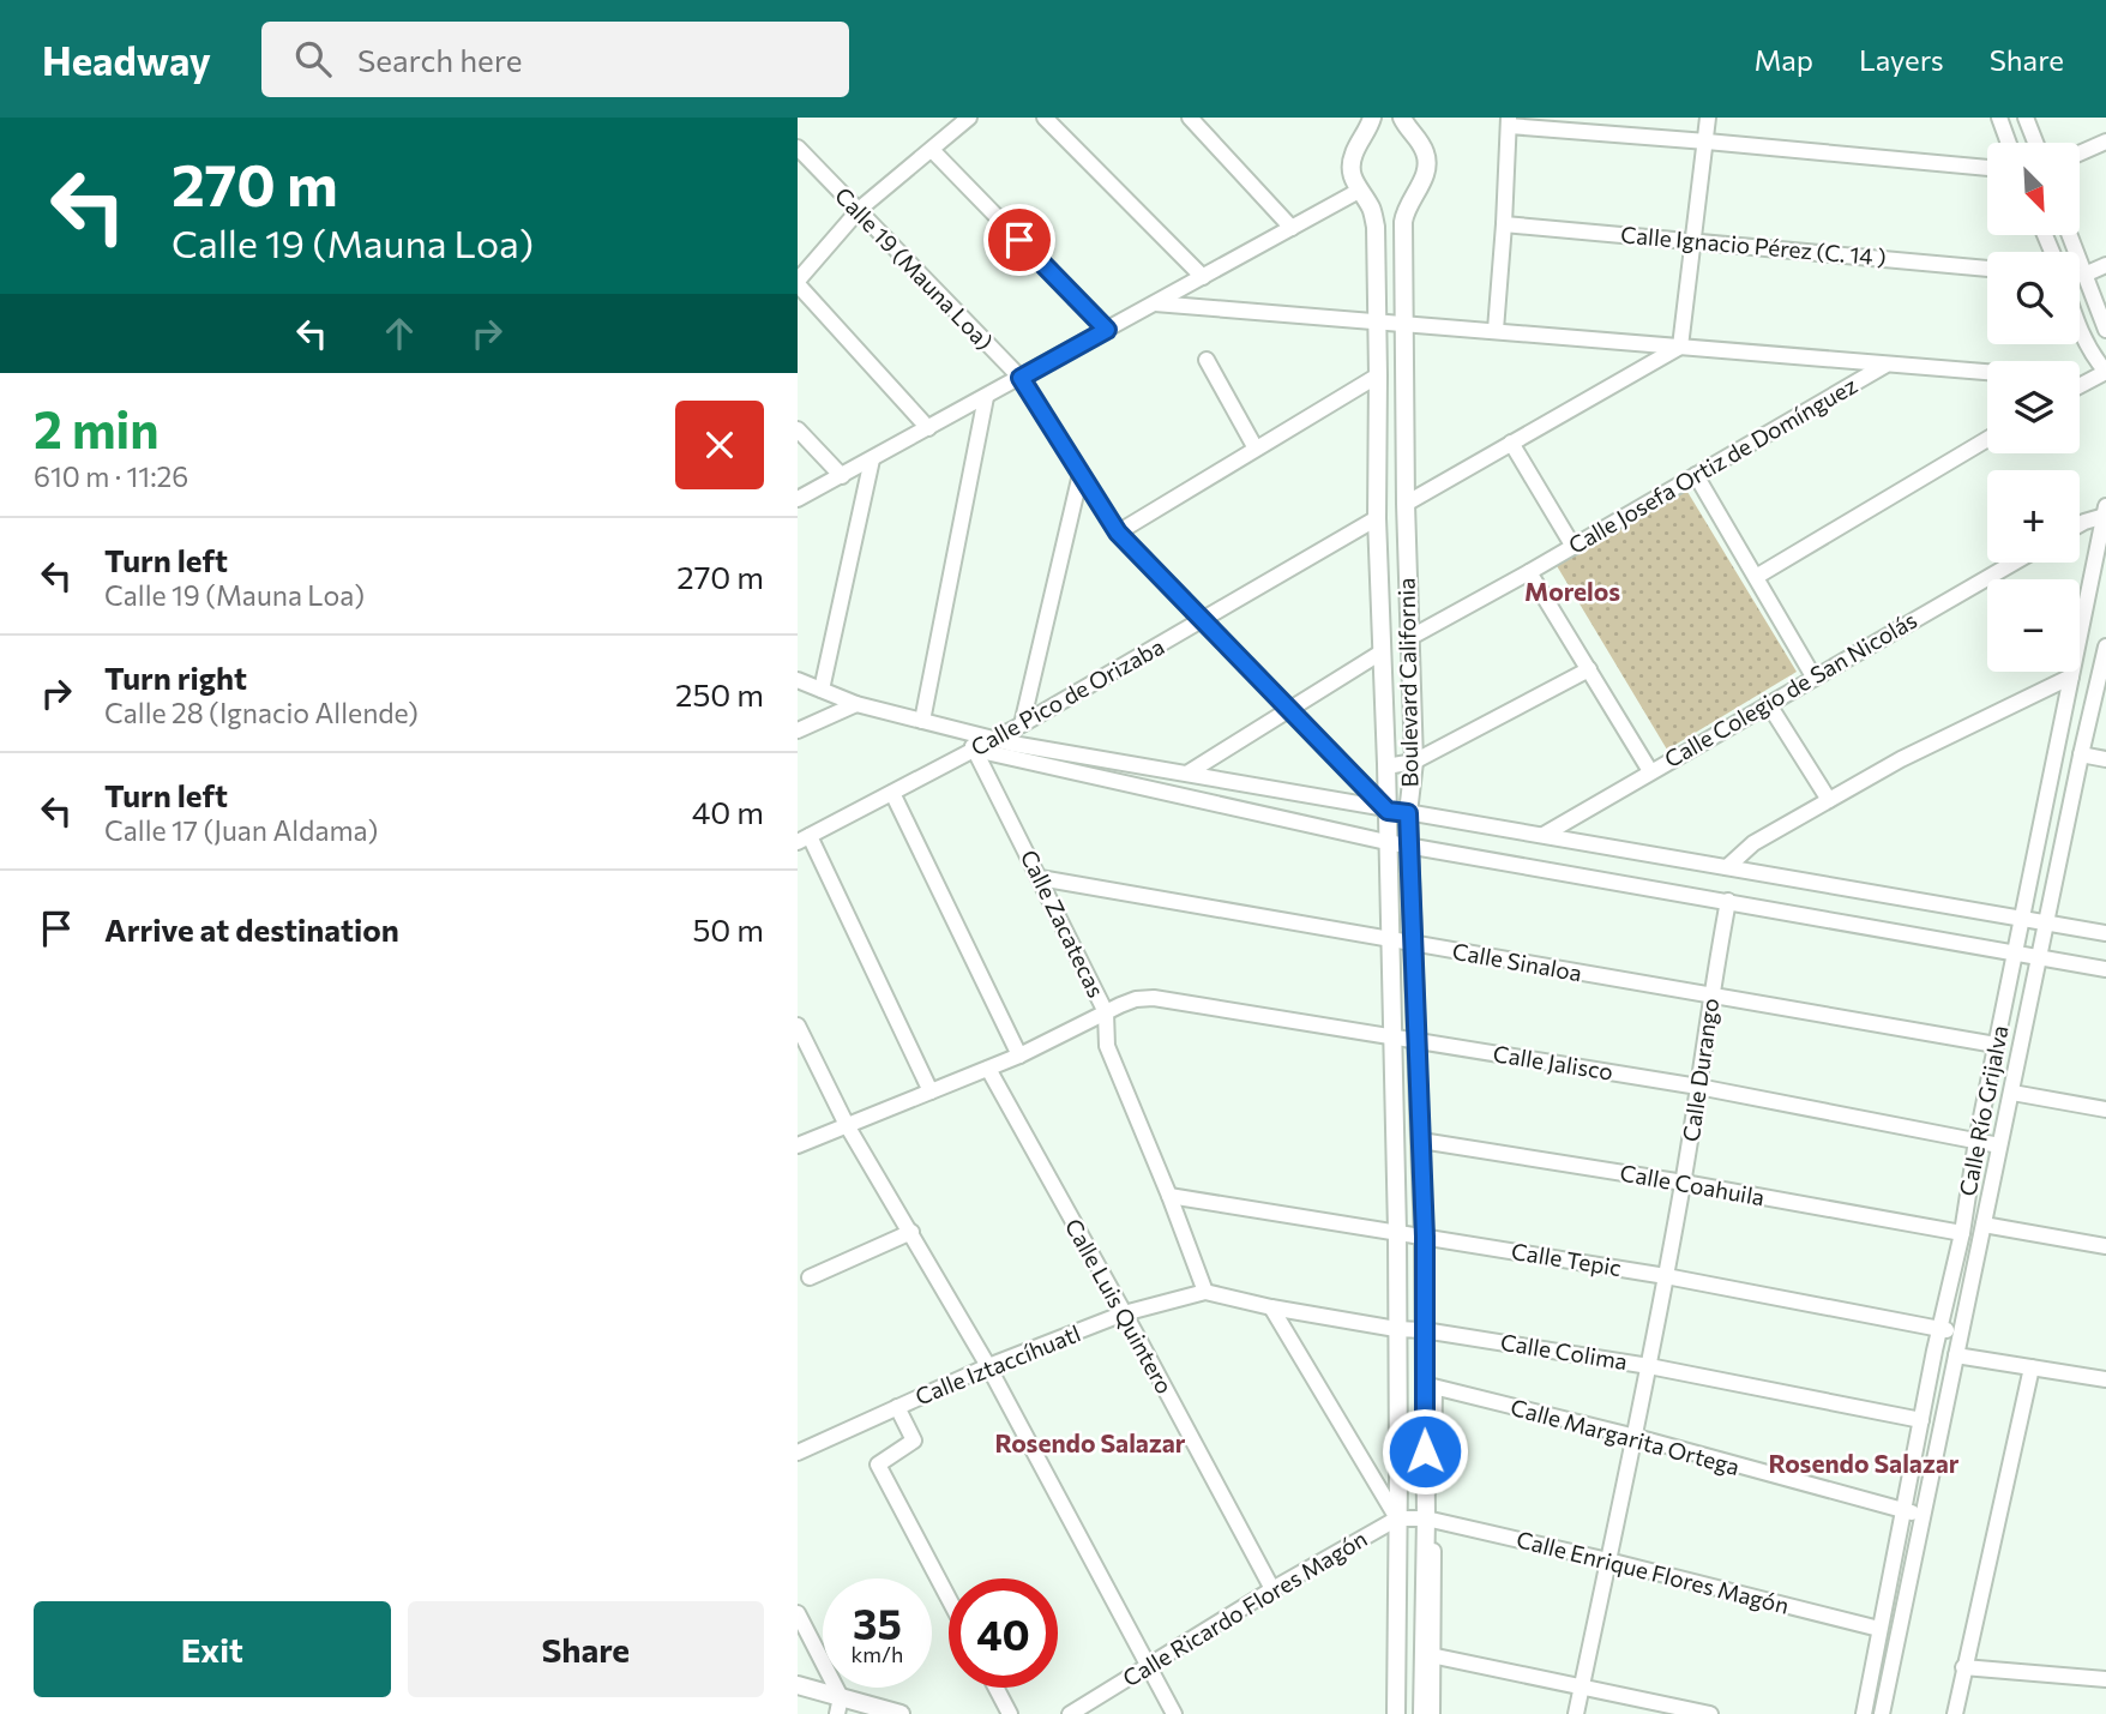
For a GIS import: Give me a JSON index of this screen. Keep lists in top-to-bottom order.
{
  "streets": {
    "street": [
      "Calle Ignacio Pérez (C. 14 )",
      "Calle 19 (Mauna Loa)",
      "Calle Josefa Ortiz de Domínguez",
      "Boulevard California",
      "Calle Colegio de San Nicolás",
      "Calle Pico de Orizaba",
      "Calle Zacatecas",
      "Calle Sinaloa",
      "Calle Jalisco",
      "Calle Durango",
      "Calle Río Grijalva",
      "Calle Coahuila",
      "Calle Tepic",
      "Calle Luis Quintero",
      "Calle Colima",
      "Calle Iztaccíhuatl",
      "Calle Margarita Ortega",
      "Calle Enrique Flores Magón",
      "Calle Ricardo Flores Magón"
    ]
  },
  "crossings": [
    ["Calle 19 (Mauna Loa)", "Boulevard California"],
    ["Calle 19 (Mauna Loa)", "Calle Pico de Orizaba"],
    ["Calle Josefa Ortiz de Domínguez", "Boulevard California"],
    ["Boulevard California", "Calle Pico de Orizaba"],
    ["Boulevard California", "Calle Sinaloa"],
    ["Boulevard California", "Calle Jalisco"],
    ["Boulevard California", "Calle Coahuila"],
    ["Boulevard California", "Calle Tepic"],
    ["Boulevard California", "Calle Colima"],
    ["Boulevard California", "Calle Margarita Ortega"],
    ["Boulevard California", "Calle Enrique Flores Magón"],
    ["Boulevard California", "Calle Ricardo Flores Magón"],
    ["Calle Pico de Orizaba", "Calle Zacatecas"],
    ["Calle Zacatecas", "Calle Sinaloa"],
    ["Calle Zacatecas", "Calle Jalisco"],
    ["Calle Zacatecas", "Calle Tepic"],
    ["Calle Zacatecas", "Calle Colima"],
    ["Calle Zacatecas", "Calle Iztaccíhuatl"],
    ["Calle Sinaloa", "Calle Durango"],
    ["Calle Sinaloa", "Calle Río Grijalva"],
    ["Calle Jalisco", "Calle Durango"],
    ["Calle Jalisco", "Calle Río Grijalva"],
    ["Calle Jalisco", "Calle Luis Quintero"],
    ["Calle Durango", "Calle Coahuila"],
    ["Calle Durango", "Calle Tepic"],
    ["Calle Durango", "Calle Colima"],
    ["Calle Durango", "Calle Margarita Ortega"],
    ["Calle Durango", "Calle Enrique Flores Magón"],
    ["Calle Río Grijalva", "Calle Coahuila"],
    ["Calle Río Grijalva", "Calle Tepic"],
    ["Calle Río Grijalva", "Calle Colima"],
    ["Calle Río Grijalva", "Calle Margarita Ortega"],
    ["Calle Río Grijalva", "Calle Enrique Flores Magón"],
    ["Calle Luis Quintero", "Calle Iztaccíhuatl"],
    ["Calle Luis Quintero", "Calle Ricardo Flores Magón"],
    ["Calle Colima", "Calle Iztaccíhuatl"],
    ["Calle Enrique Flores Magón", "Calle Ricardo Flores Magón"]
  ],
  "districts": ["Morelos", "Rosendo Salazar", "Rosendo Salazar"],
  "north": "bottom right",
  "page": {
    "header": "Headway",
    "search": "Search here",
    "nav": ["Map", "Layers", "Share"],
    "turn": ["270 m", "Calle 19 (Mauna Loa)"],
    "map_buttons": ["+", "−"],
    "heading": ["2 min", "610 m · 11:26"],
    "list": [
      {
        "name": "Turn left",
        "note": "Calle 19 (Mauna Loa)",
        "value": "270 m"
      },
      {
        "name": "Turn right",
        "note": "Calle 28 (Ignacio Allende)",
        "value": "250 m"
      },
      {
        "name": "Turn left",
        "note": "Calle 17 (Juan Aldama)",
        "value": "40 m"
      },
      {
        "name": "Arrive at destination",
        "value": "50 m"
      }
    ],
    "speed": "35 km/h",
    "limit": "40",
    "buttons": ["Exit", "Share"]
  }
}
